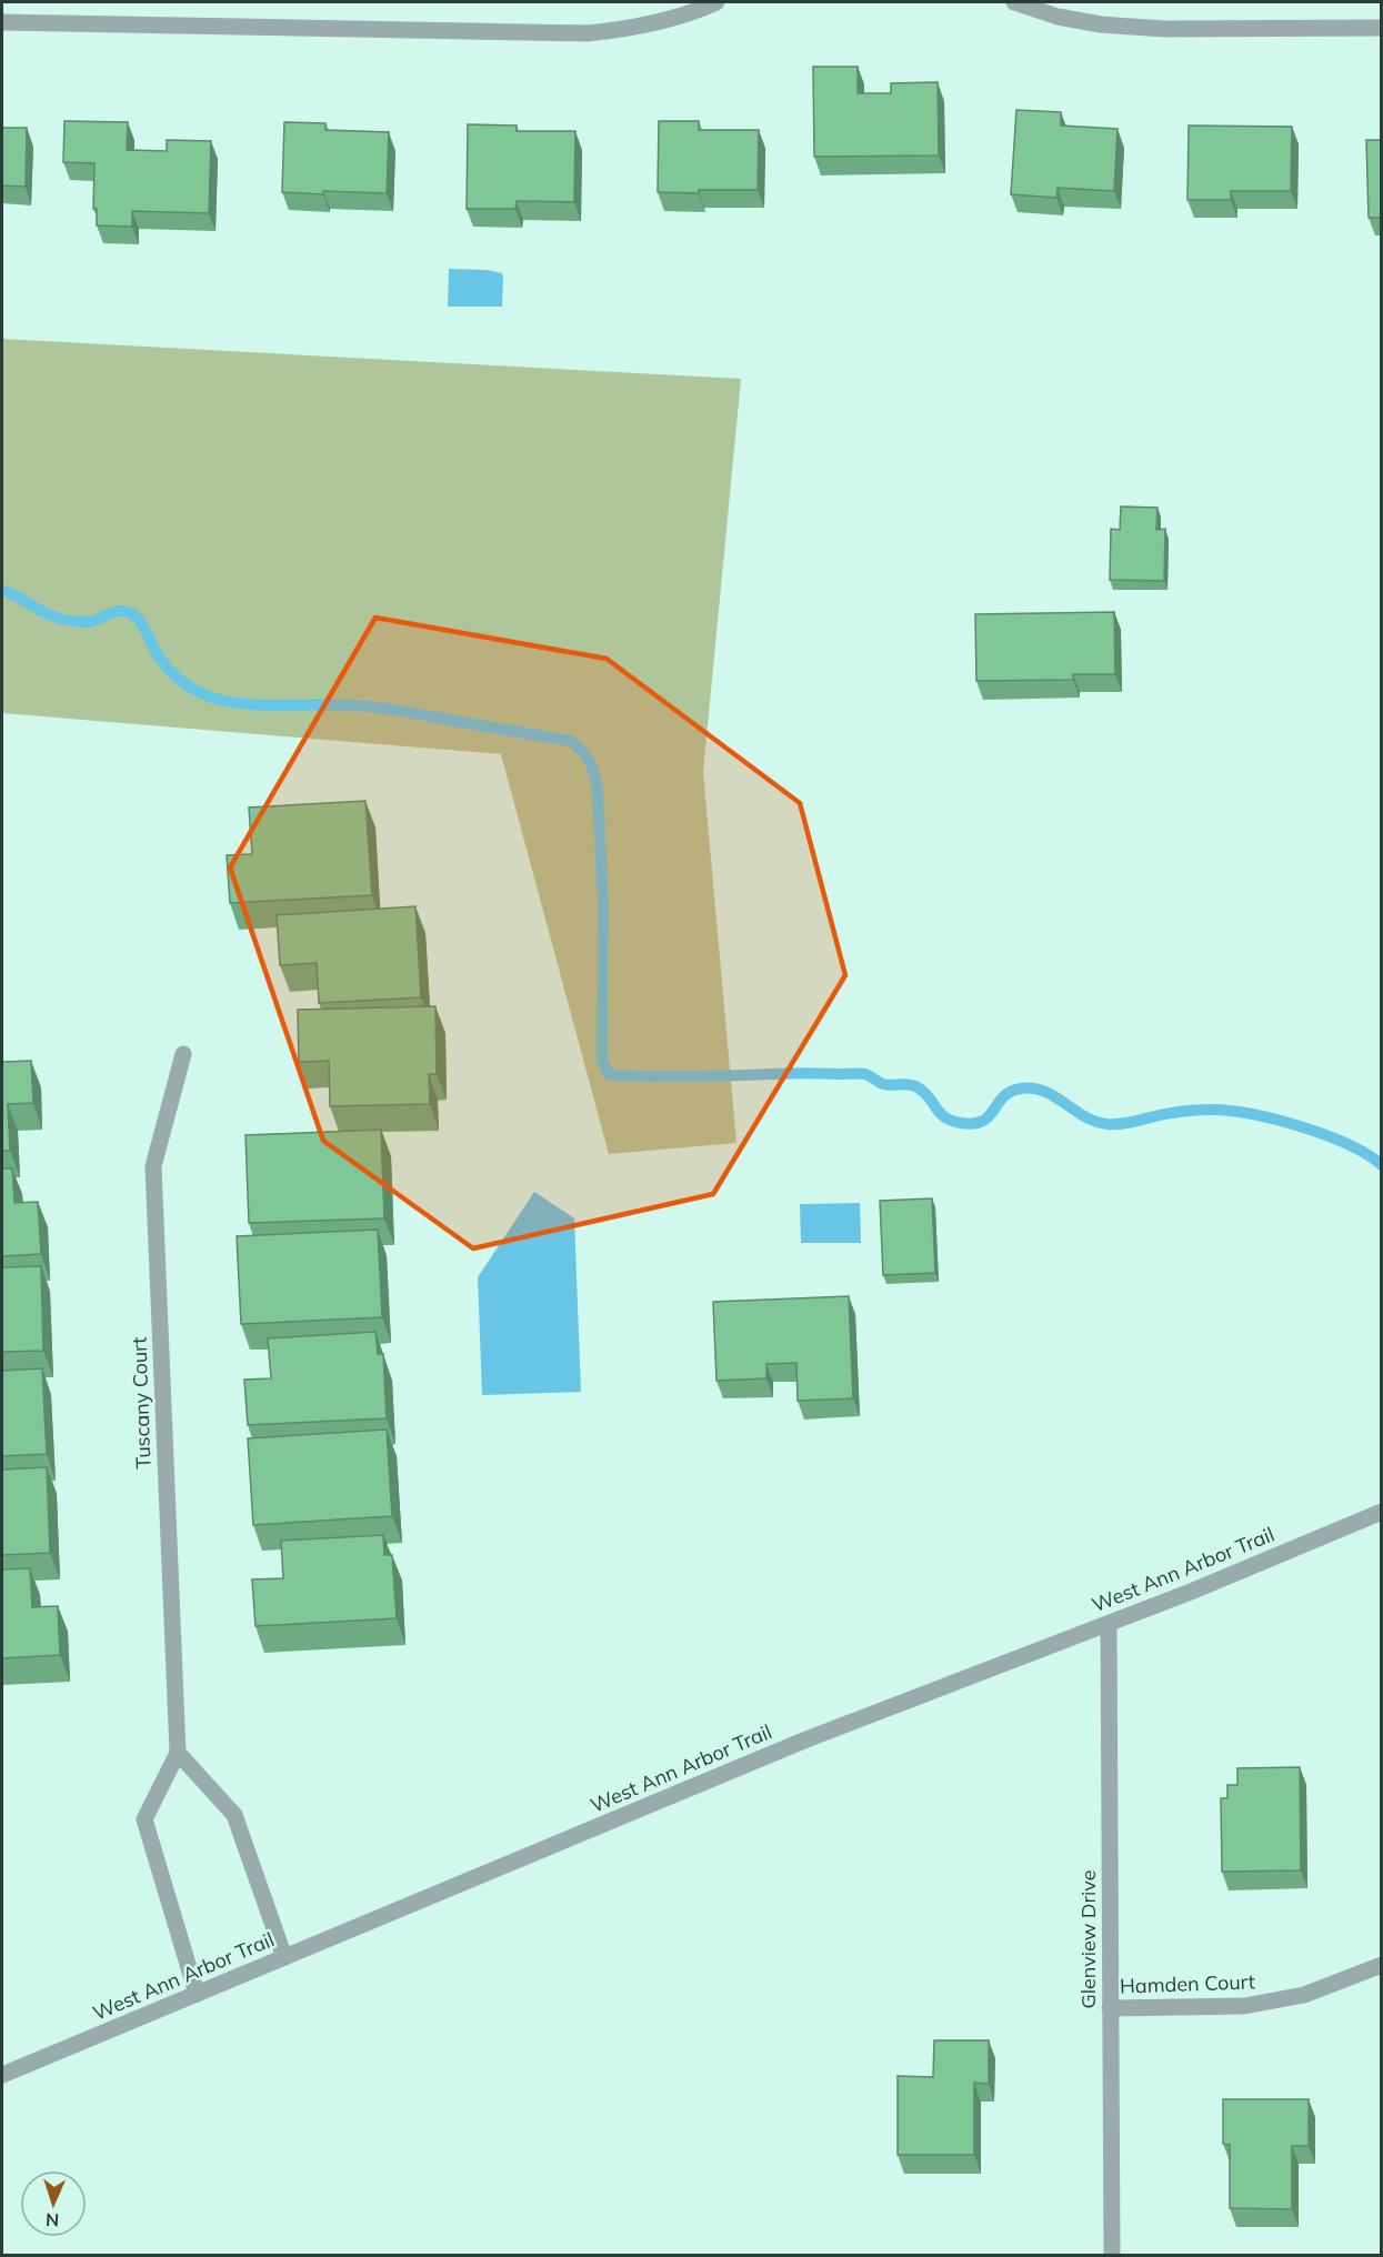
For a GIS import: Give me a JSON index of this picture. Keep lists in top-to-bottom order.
{
  "streets": {
    "street": [
      "Tuscany Court",
      "West Ann Arbor Trail",
      "Glenview Drive",
      "Hamden Court"
    ]
  },
  "crossings": [
    ["Tuscany Court", "West Ann Arbor Trail"],
    ["West Ann Arbor Trail", "Glenview Drive"],
    ["Glenview Drive", "Hamden Court"]
  ],
  "north": "bottom"
}
